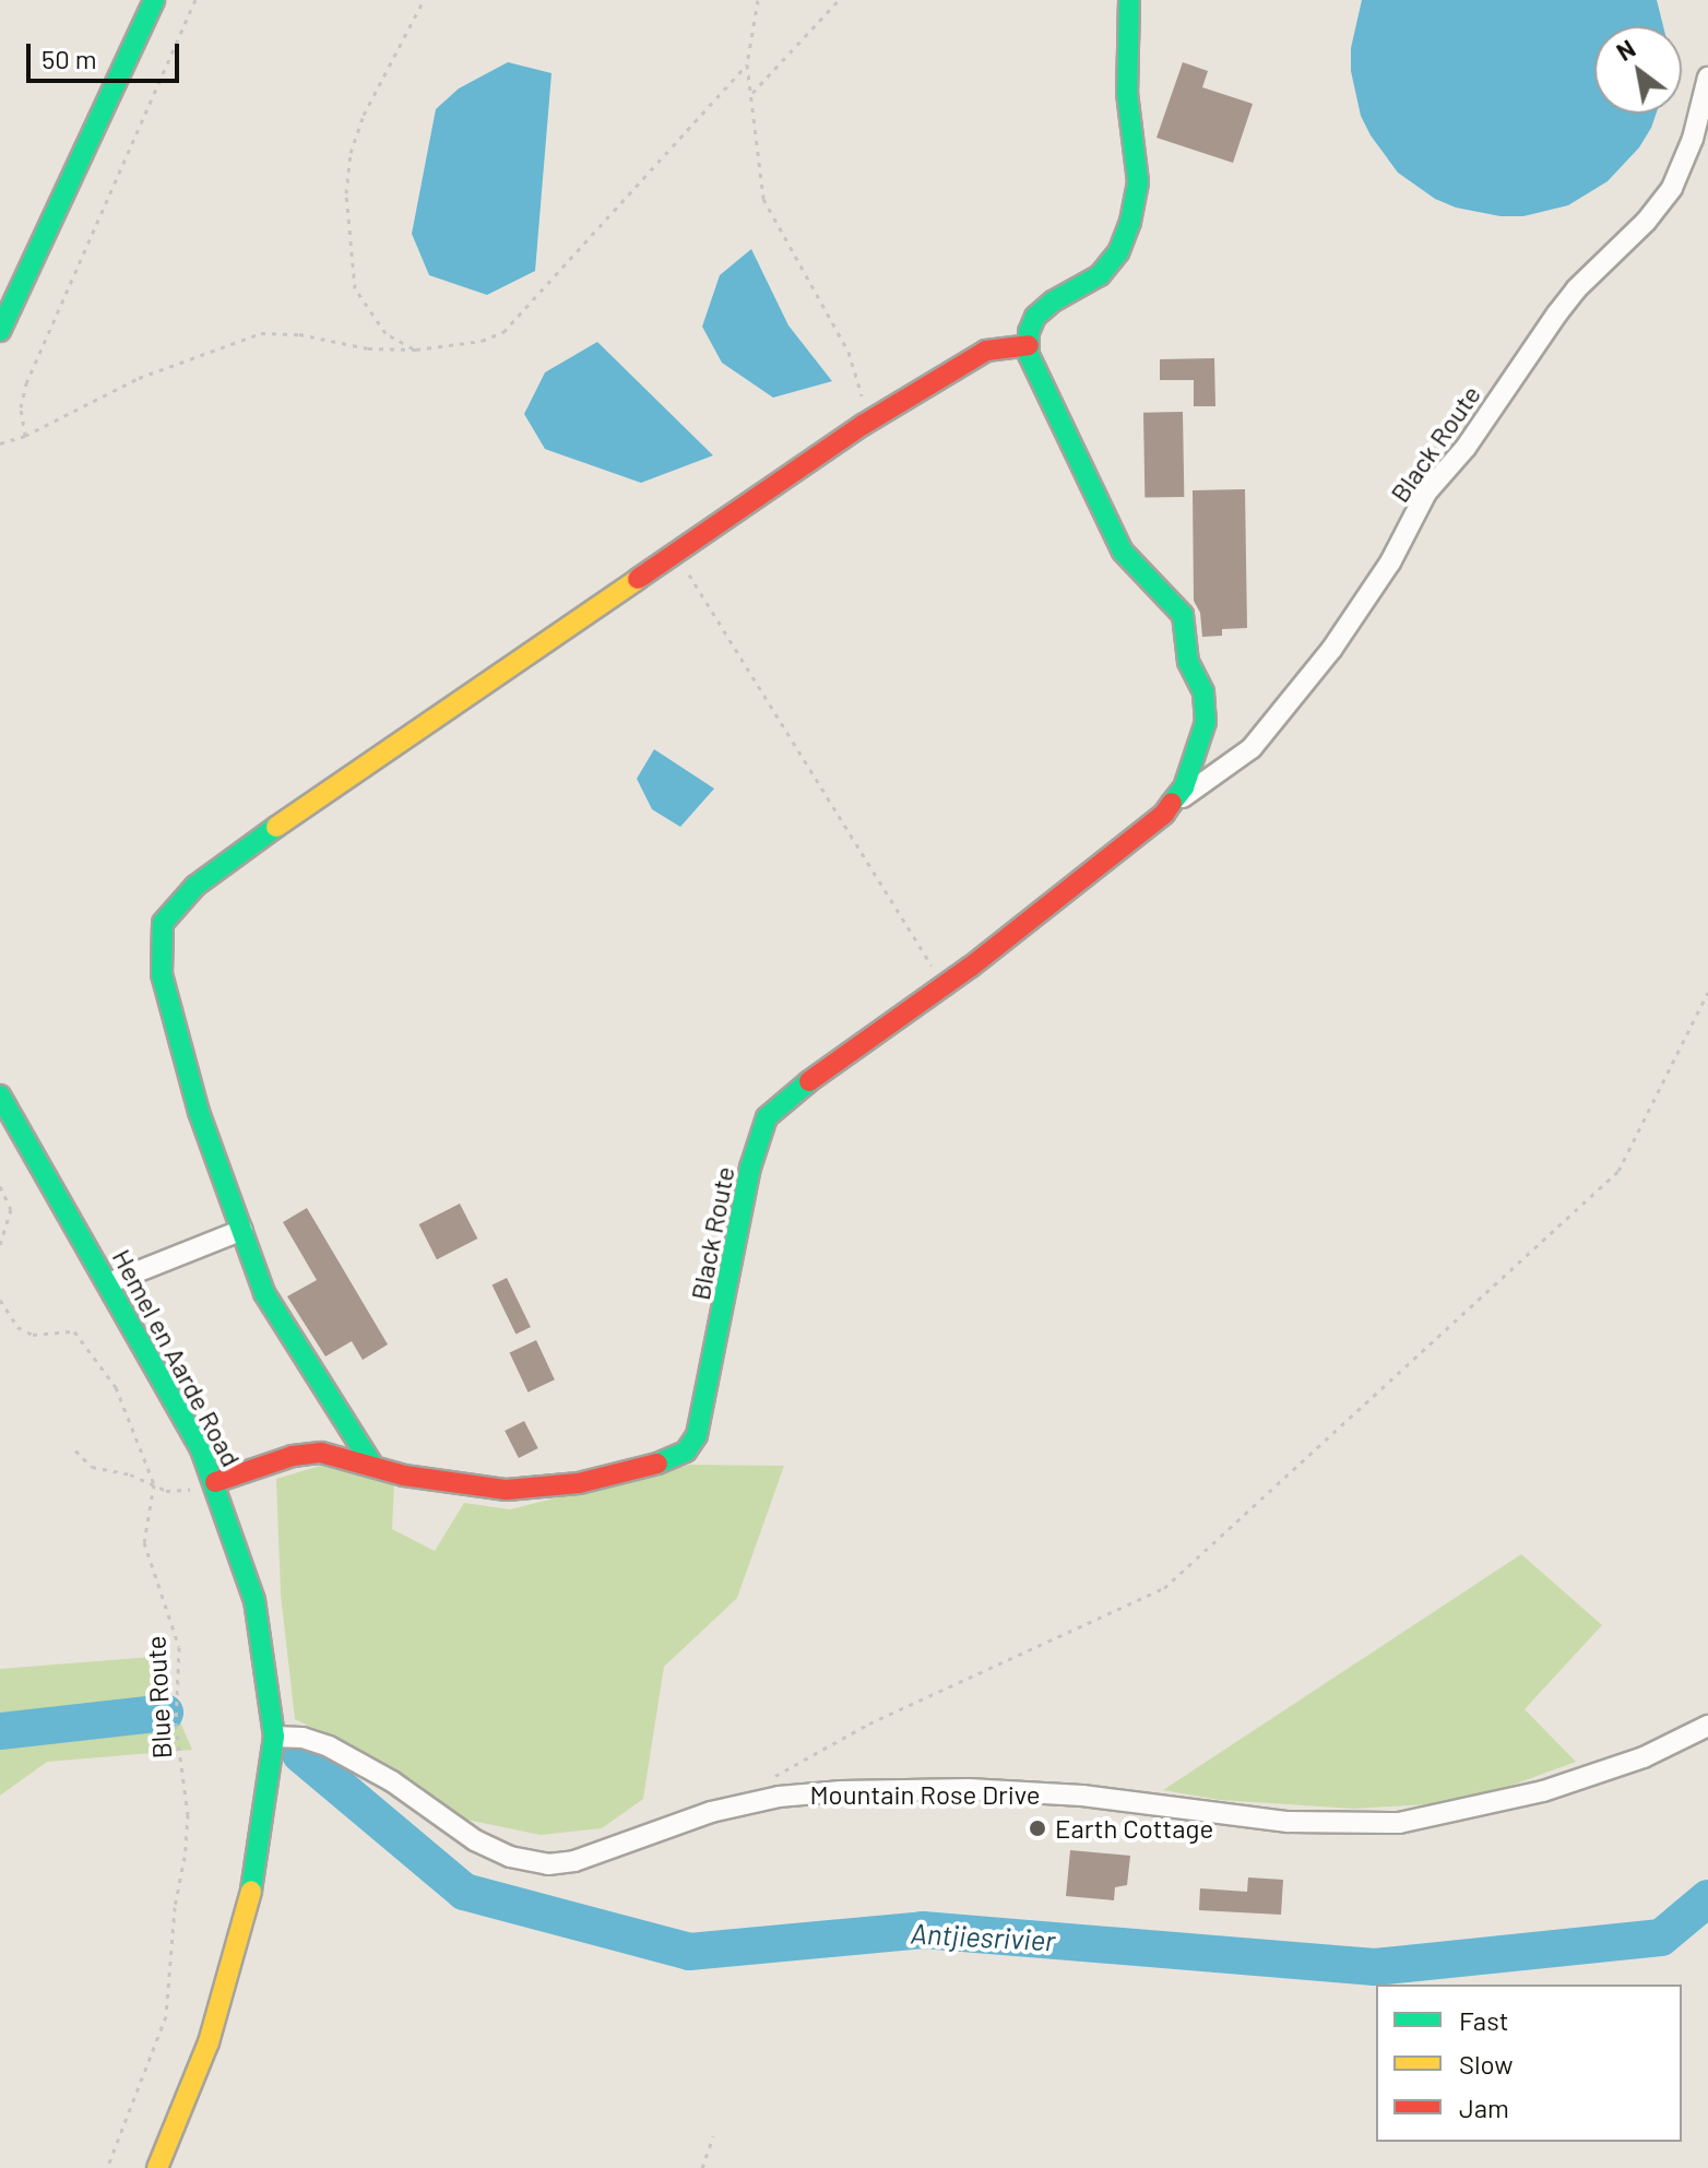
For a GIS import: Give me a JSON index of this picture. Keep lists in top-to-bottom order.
{
  "streets": {
    "street": ["Black Route", "Hemel en Aarde Road", "Mountain Rose Drive"],
    "path": ["Blue Route"]
  },
  "crossings": [
    ["Black Route", "Hemel en Aarde Road"],
    ["Hemel en Aarde Road", "Mountain Rose Drive"]
  ],
  "water": ["Antjiesrivier"],
  "places": ["Earth Cottage"],
  "legend": ["Fast", "Slow", "Jam"],
  "scale_bar": "50 m",
  "north": "top left"
}
